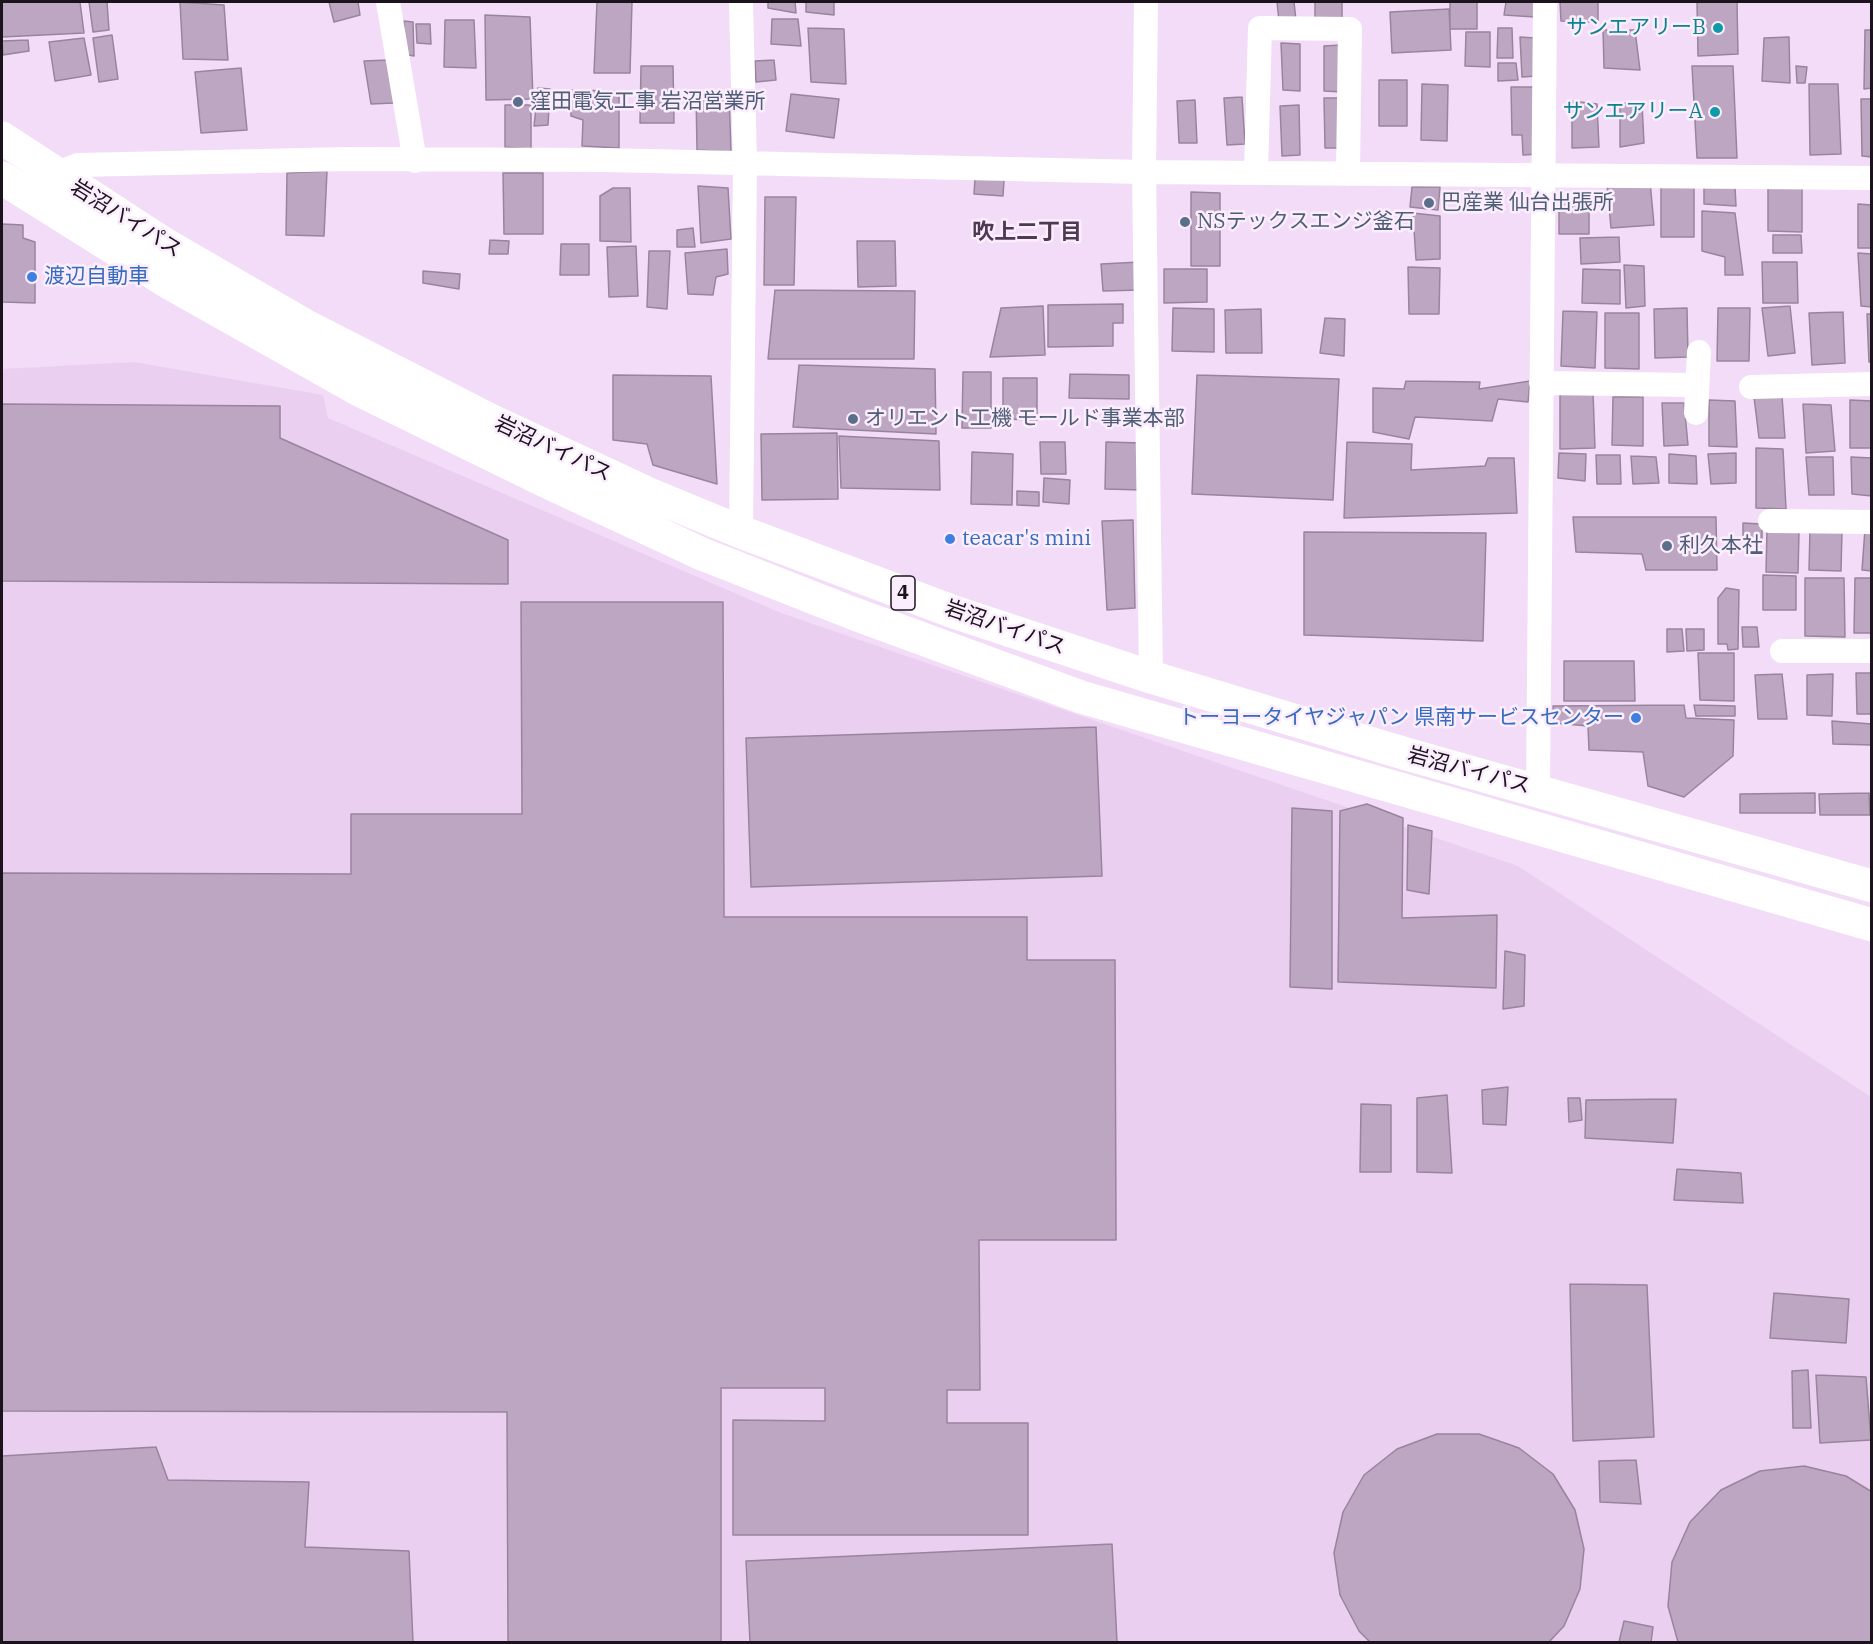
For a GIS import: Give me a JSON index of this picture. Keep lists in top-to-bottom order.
{
  "streets": {
    "highway": ["岩沼バイパス", "4"]
  },
  "districts": ["吹上二丁目"],
  "places": [
    "サンエアリーB",
    "窪田電気工事 岩沼営業所",
    "サンエアリーA",
    "巴産業 仙台出張所",
    "NSテックスエンジ釜石",
    "渡辺自動車",
    "オリエント工機 モールド事業本部",
    "teacar's mini",
    "利久本社",
    "トーヨータイヤジャパン 県南サービスセンター"
  ]
}
